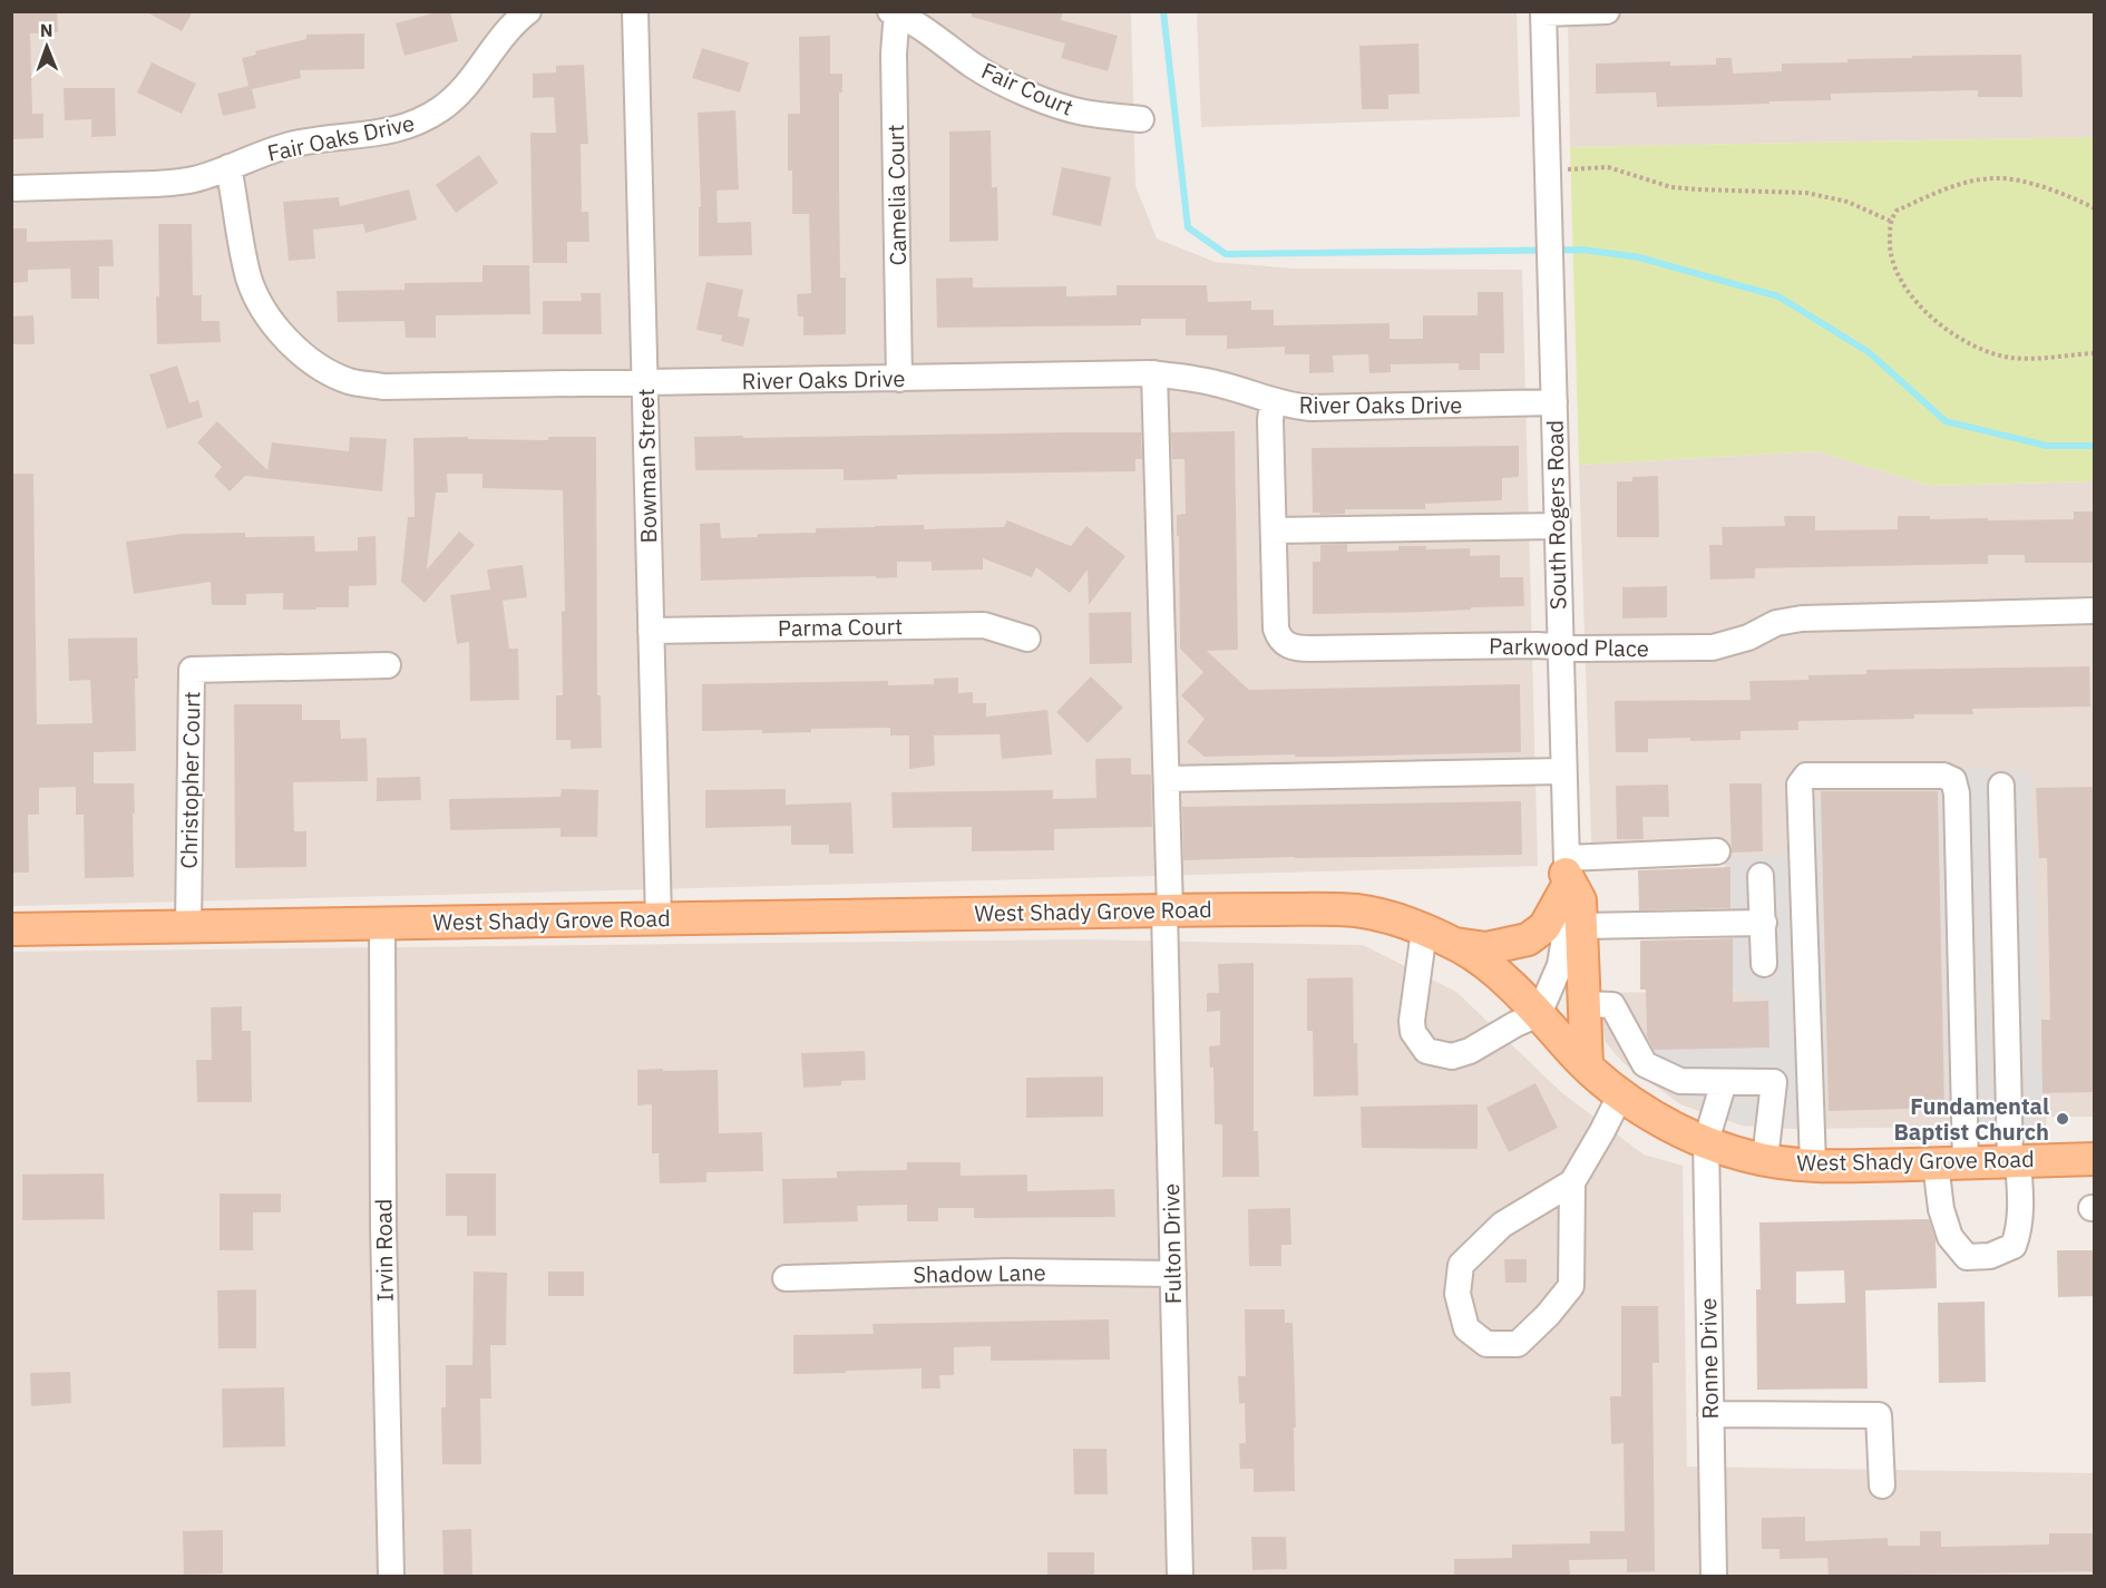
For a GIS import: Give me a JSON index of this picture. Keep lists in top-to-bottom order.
{
  "streets": {
    "main road": ["West Shady Grove Road"],
    "street": [
      "Fair Court",
      "Fair Oaks Drive",
      "Camelia Court",
      "River Oaks Drive",
      "Bowman Street",
      "South Rogers Road",
      "Parma Court",
      "Parkwood Place",
      "Christopher Court",
      "Fulton Drive",
      "Irvin Road",
      "Shadow Lane",
      "Ronne Drive"
    ]
  },
  "crossings": [
    ["Fair Court", "Camelia Court"],
    ["Fair Oaks Drive", "River Oaks Drive"],
    ["Camelia Court", "River Oaks Drive"],
    ["River Oaks Drive", "Bowman Street"],
    ["River Oaks Drive", "South Rogers Road"],
    ["River Oaks Drive", "Parkwood Place"],
    ["River Oaks Drive", "Fulton Drive"],
    ["Bowman Street", "Parma Court"],
    ["Bowman Street", "West Shady Grove Road"],
    ["South Rogers Road", "Parkwood Place"],
    ["South Rogers Road", "West Shady Grove Road"],
    ["Christopher Court", "West Shady Grove Road"],
    ["West Shady Grove Road", "Fulton Drive"],
    ["West Shady Grove Road", "Irvin Road"],
    ["West Shady Grove Road", "Ronne Drive"],
    ["Fulton Drive", "Shadow Lane"]
  ],
  "places": ["Fundamental Baptist Church"],
  "north": "top"
}
